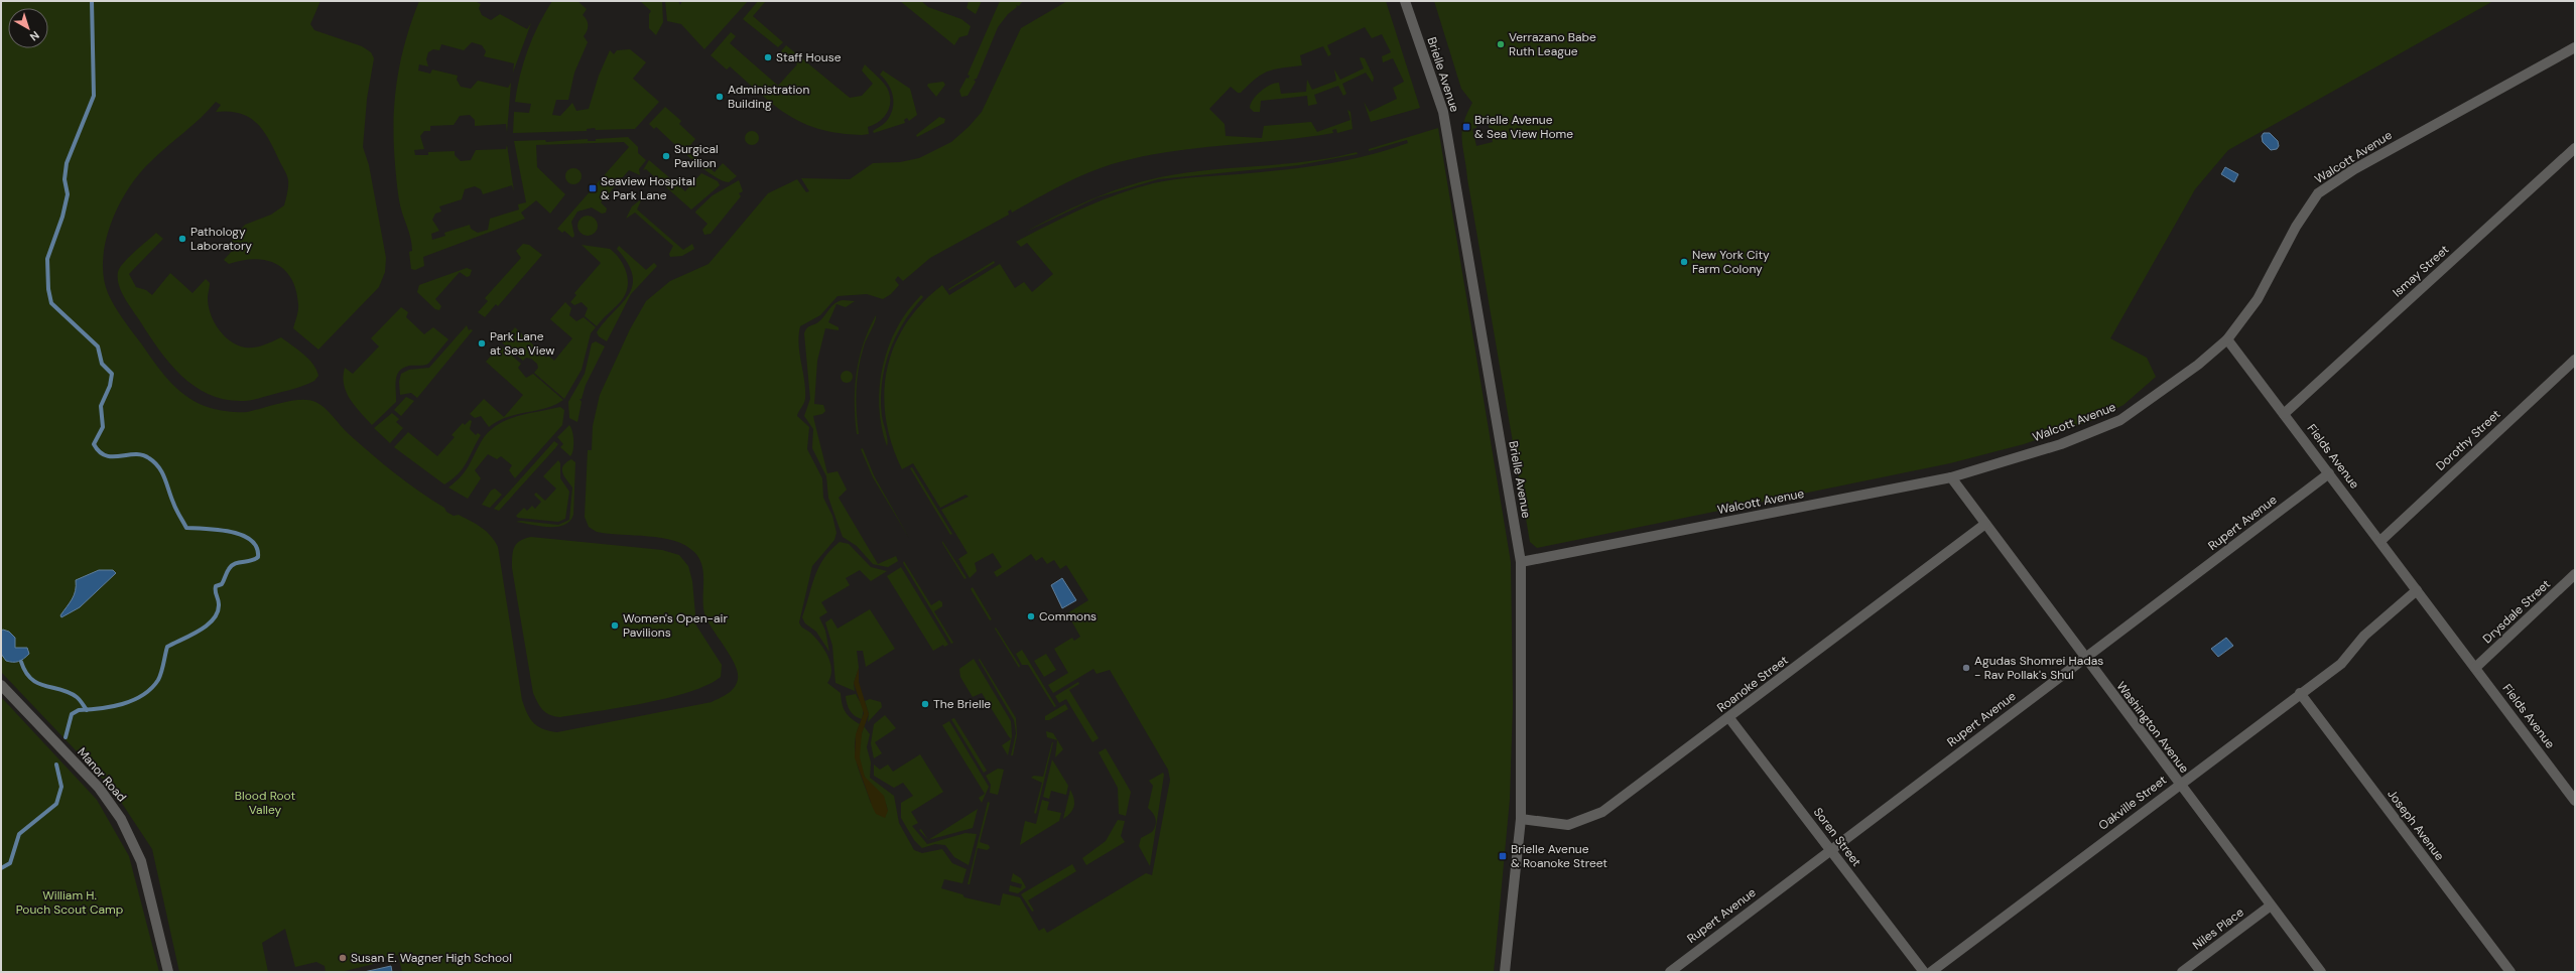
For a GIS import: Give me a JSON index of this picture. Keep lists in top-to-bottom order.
{
  "streets": {
    "street": [
      "Brielle Avenue",
      "Walcott Avenue",
      "Ismay Street",
      "Dorothy Street",
      "Fields Avenue",
      "Rupert Avenue",
      "Drysdale Street",
      "Roanoke Street",
      "Washington Avenue",
      "Manor Road",
      "Oakville Street",
      "Joseph Avenue",
      "Soren Street",
      "Niles Place"
    ]
  },
  "crossings": [
    ["Brielle Avenue", "Walcott Avenue"],
    ["Brielle Avenue", "Roanoke Street"],
    ["Walcott Avenue", "Fields Avenue"],
    ["Walcott Avenue", "Washington Avenue"],
    ["Ismay Street", "Fields Avenue"],
    ["Dorothy Street", "Fields Avenue"],
    ["Fields Avenue", "Rupert Avenue"],
    ["Fields Avenue", "Drysdale Street"],
    ["Fields Avenue", "Oakville Street"],
    ["Rupert Avenue", "Washington Avenue"],
    ["Rupert Avenue", "Soren Street"],
    ["Roanoke Street", "Washington Avenue"],
    ["Roanoke Street", "Soren Street"],
    ["Washington Avenue", "Oakville Street"],
    ["Washington Avenue", "Niles Place"],
    ["Oakville Street", "Joseph Avenue"]
  ],
  "parks": ["Blood Root Valley", "William H. Pouch Scout Camp"],
  "places": {
    "other": [
      "Verrazano Babe Ruth League",
      "Staff House",
      "Administration Building",
      "Surgical Pavilion",
      "Pathology Laboratory",
      "New York City Farm Colony",
      "Park Lane at Sea View",
      "Commons",
      "Women's Open-air Pavilions",
      "Agudas Shomrei Hadas - Rav Pollak's Shul",
      "The Brielle",
      "Susan E. Wagner High School"
    ],
    "transit": ["Brielle Avenue & Sea View Home", "Seaview Hospital & Park Lane", "Brielle Avenue & Roanoke Street"]
  },
  "north": "bottom right"
}
